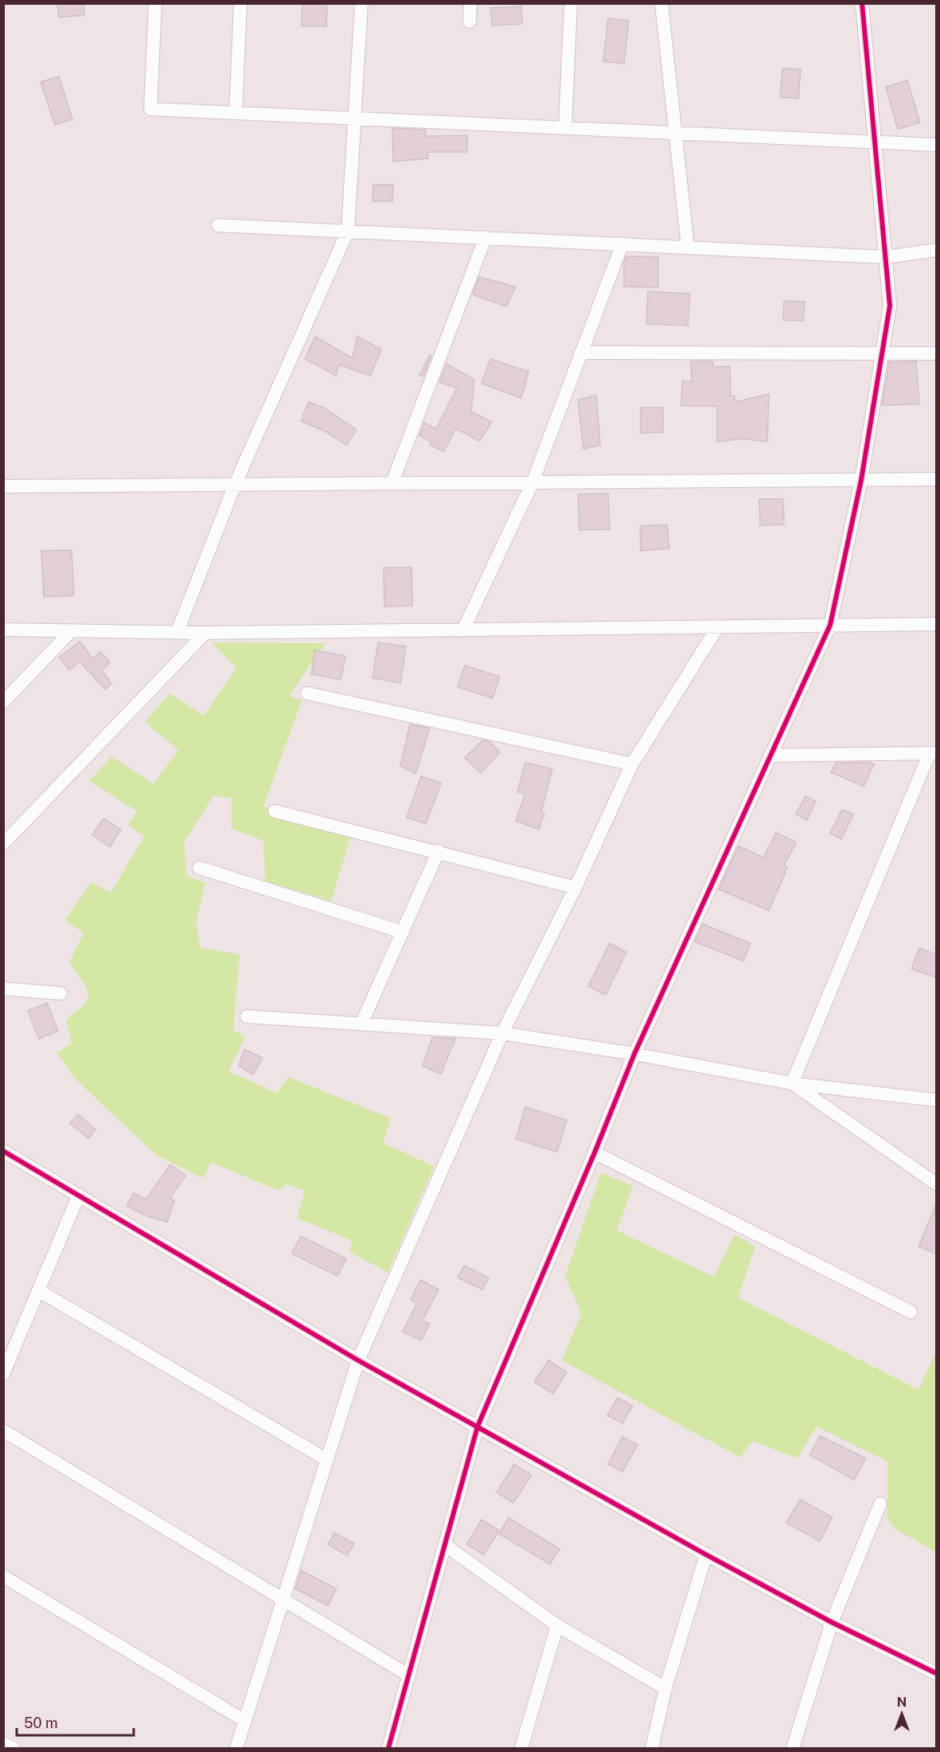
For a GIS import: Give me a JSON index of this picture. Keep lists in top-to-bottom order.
{
  "scale_bar": "50 m",
  "north": "top"
}
